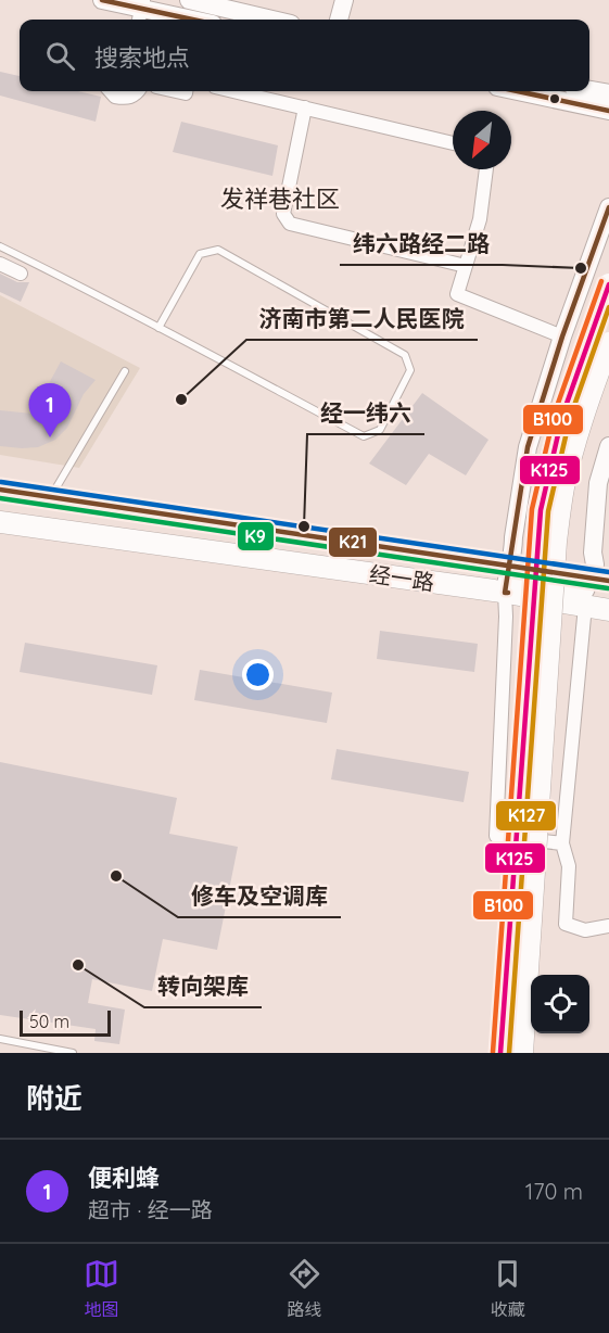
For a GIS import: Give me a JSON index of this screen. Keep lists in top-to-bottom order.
{
  "streets": {
    "main road": ["经一路"]
  },
  "districts": ["发祥巷社区"],
  "places": [
    "纬六路经二路",
    "济南市第二人民医院",
    "经一纬六",
    "修车及空调库",
    "转向架库"
  ],
  "lines": [
    "transit line K21",
    "transit line B100",
    "transit line K125",
    "transit line K127",
    "transit line K9"
  ],
  "scale_bar": "50 m",
  "north": "bottom left",
  "page": {
    "search": "搜索地点",
    "pins": "1",
    "scale": "50 m",
    "heading": "附近",
    "list": [
      {
        "mark": "1",
        "name": "便利蜂",
        "note": "超市 · 经一路",
        "value": "170 m"
      }
    ],
    "nav": ["地图", "路线", "收藏"]
  }
}
